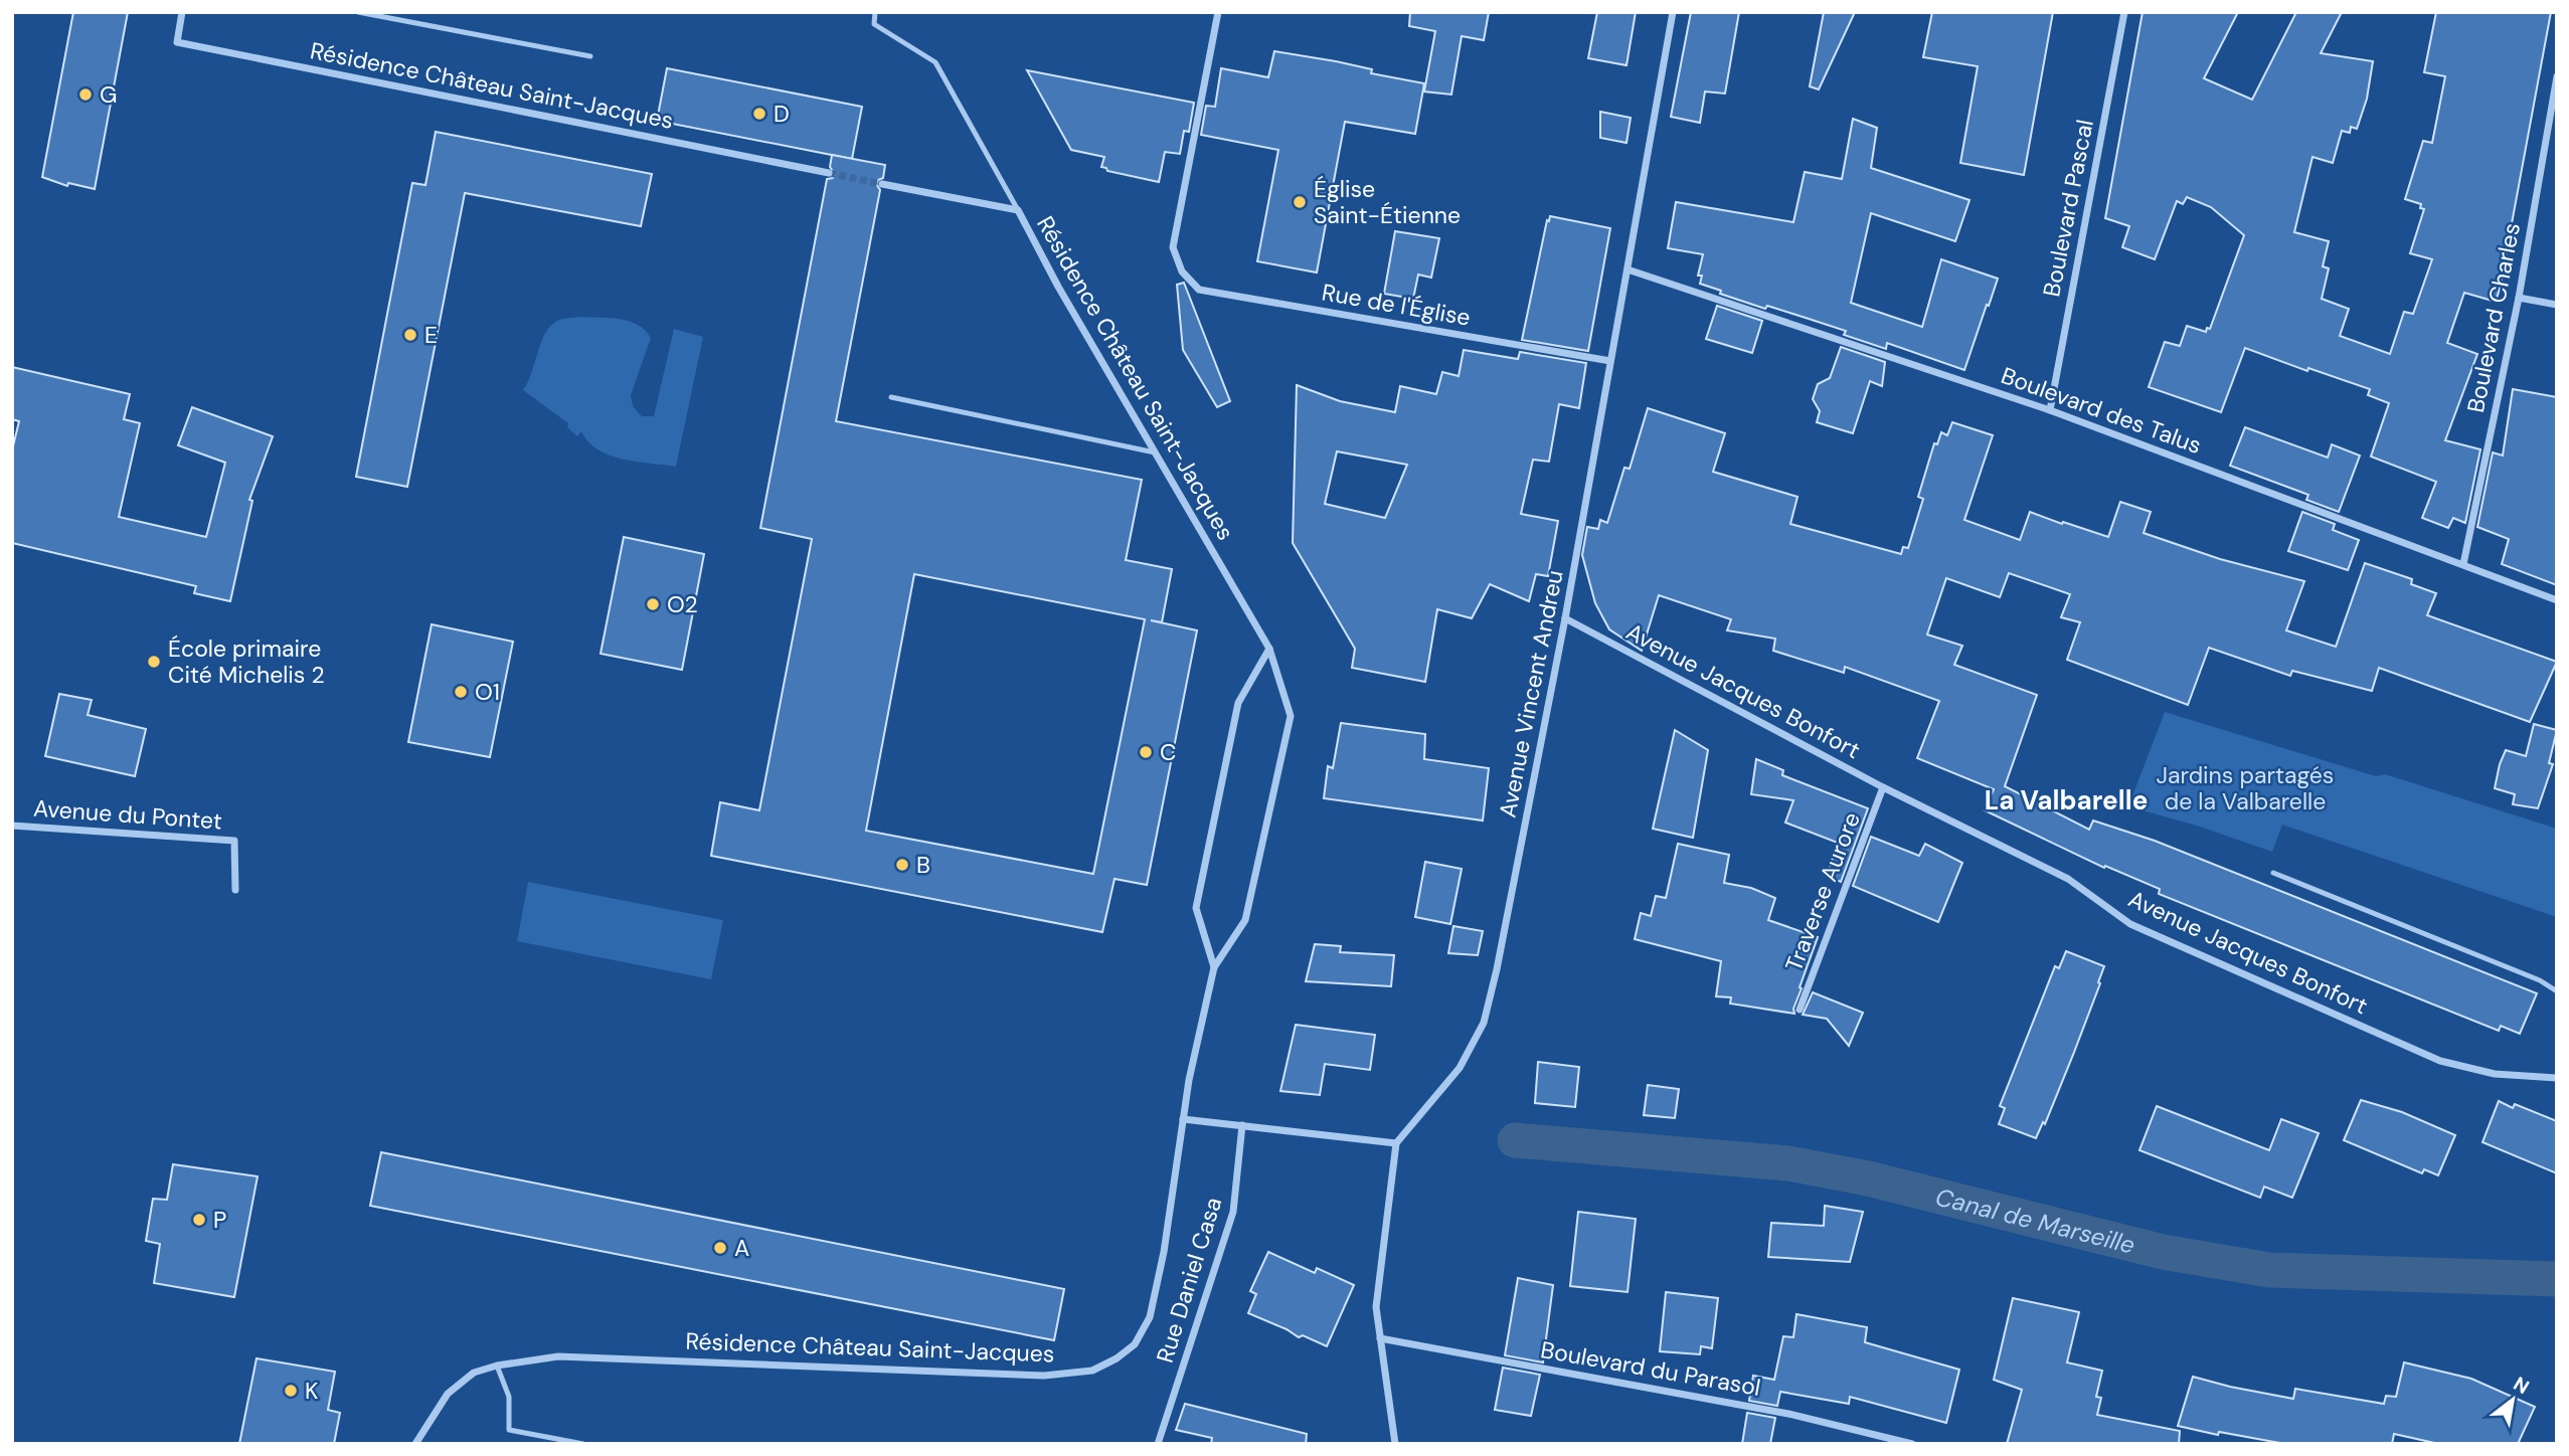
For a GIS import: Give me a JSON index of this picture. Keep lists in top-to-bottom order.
{
  "streets": {
    "street": [
      "Résidence Château Saint-Jacques",
      "Boulevard Pascal",
      "Rue de l'Église",
      "Boulevard Charles",
      "Boulevard des Talus",
      "Avenue Jacques Bonfort",
      "Avenue Vincent Andreu",
      "Avenue du Pontet",
      "Traverse Aurore",
      "Rue Daniel Casa",
      "Boulevard du Parasol"
    ]
  },
  "crossings": [
    ["Boulevard Pascal", "Boulevard des Talus"],
    ["Rue de l'Église", "Avenue Vincent Andreu"],
    ["Boulevard Charles", "Boulevard des Talus"],
    ["Boulevard des Talus", "Avenue Vincent Andreu"],
    ["Avenue Jacques Bonfort", "Avenue Vincent Andreu"],
    ["Avenue Jacques Bonfort", "Traverse Aurore"]
  ],
  "districts": ["La Valbarelle"],
  "water": ["Canal de Marseille"],
  "parks": ["Jardins partagés de la Valbarelle"],
  "places": [
    "G",
    "D",
    "Église Saint-Étienne",
    "E",
    "O2",
    "École primaire Cité Michelis 2",
    "O1",
    "C",
    "B",
    "P",
    "A",
    "K"
  ],
  "north": "top right"
}
